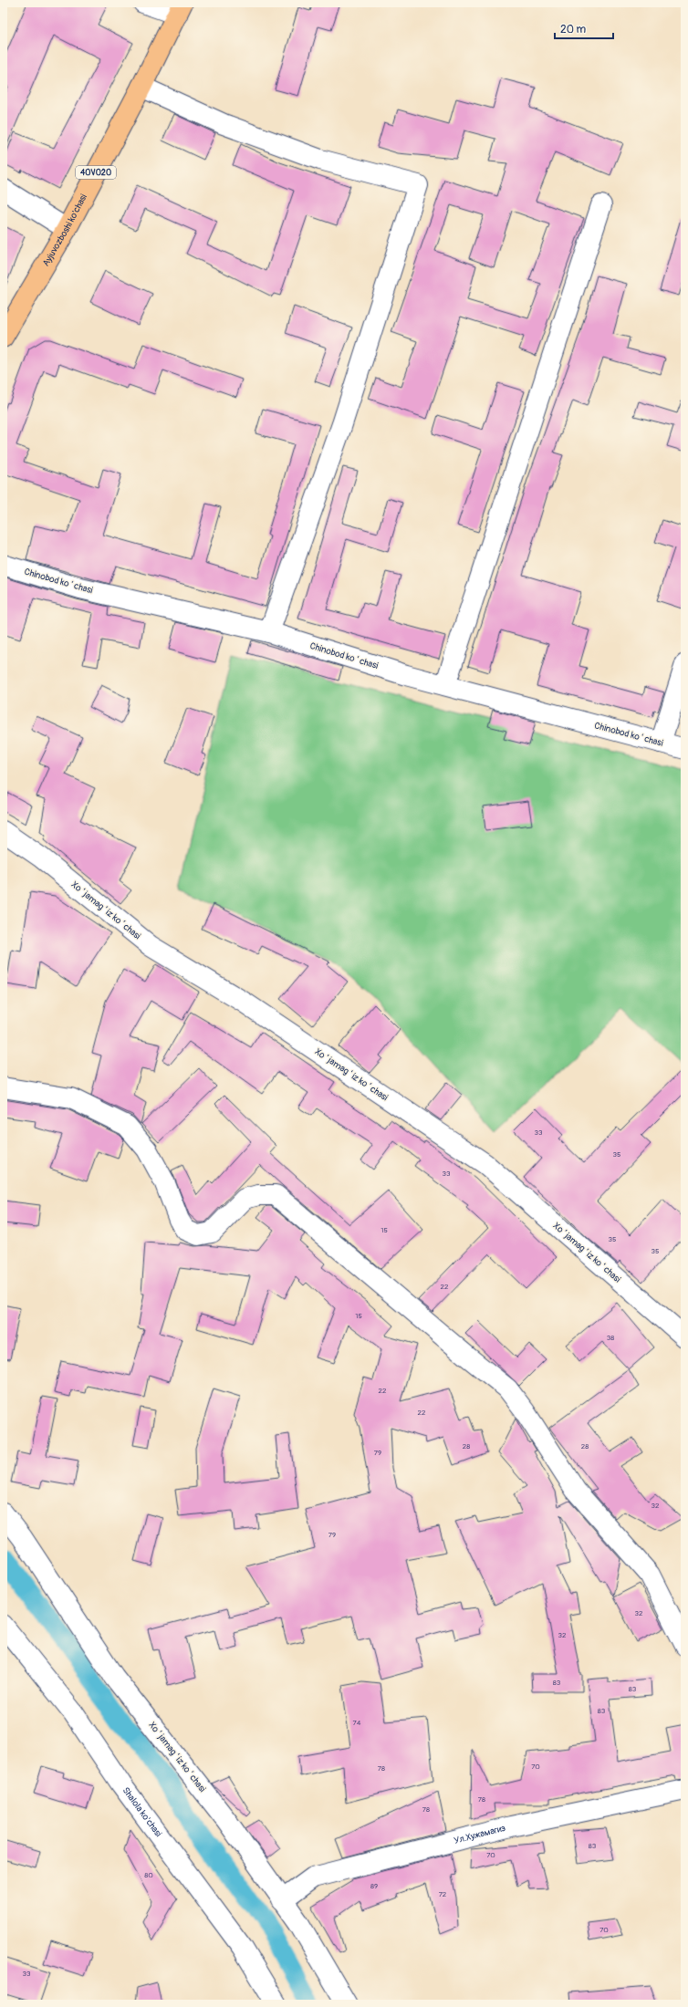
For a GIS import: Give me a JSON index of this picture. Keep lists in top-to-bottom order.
{
  "streets": {
    "main road": ["40V020", "Ayjuvozboshi ko'chasi"],
    "street": [
      "Chinobod koʻchasi",
      "Xoʻjamagʻiz koʻchasi",
      "Shalola ko'chasi",
      "Ул.Хужамагиз"
    ]
  },
  "crossings": [
    ["Xoʻjamagʻiz koʻchasi", "Ул.Хужамагиз"]
  ],
  "house_numbers": [
    "33",
    "35",
    "33",
    "15",
    "35",
    "35",
    "22",
    "15",
    "38",
    "22",
    "22",
    "28",
    "28",
    "79",
    "32",
    "79",
    "32",
    "32",
    "83",
    "83",
    "83",
    "74",
    "70",
    "78",
    "78",
    "78",
    "83",
    "70",
    "80",
    "89",
    "72",
    "70",
    "33"
  ],
  "scale_bar": "20 m"
}
